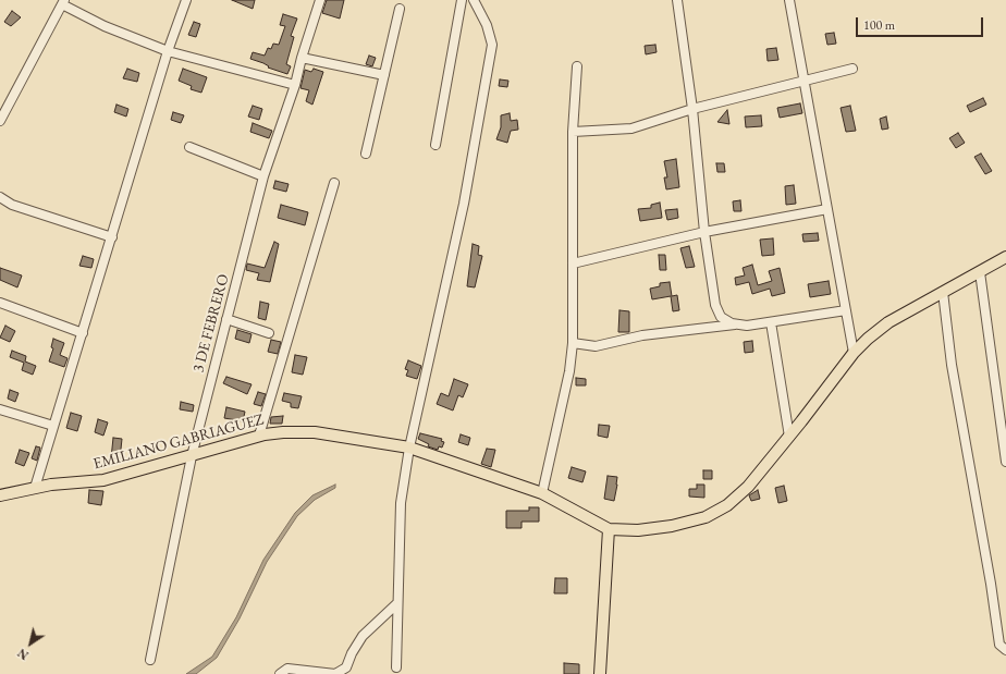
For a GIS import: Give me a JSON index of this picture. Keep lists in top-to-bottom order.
{
  "streets": {
    "main road": ["EMILIANO GABRIAGUEZ"],
    "street": ["3 DE FEBRERO"]
  },
  "crossings": [
    ["3 DE FEBRERO", "EMILIANO GABRIAGUEZ"]
  ],
  "scale_bar": "100 m",
  "north": "bottom left"
}
